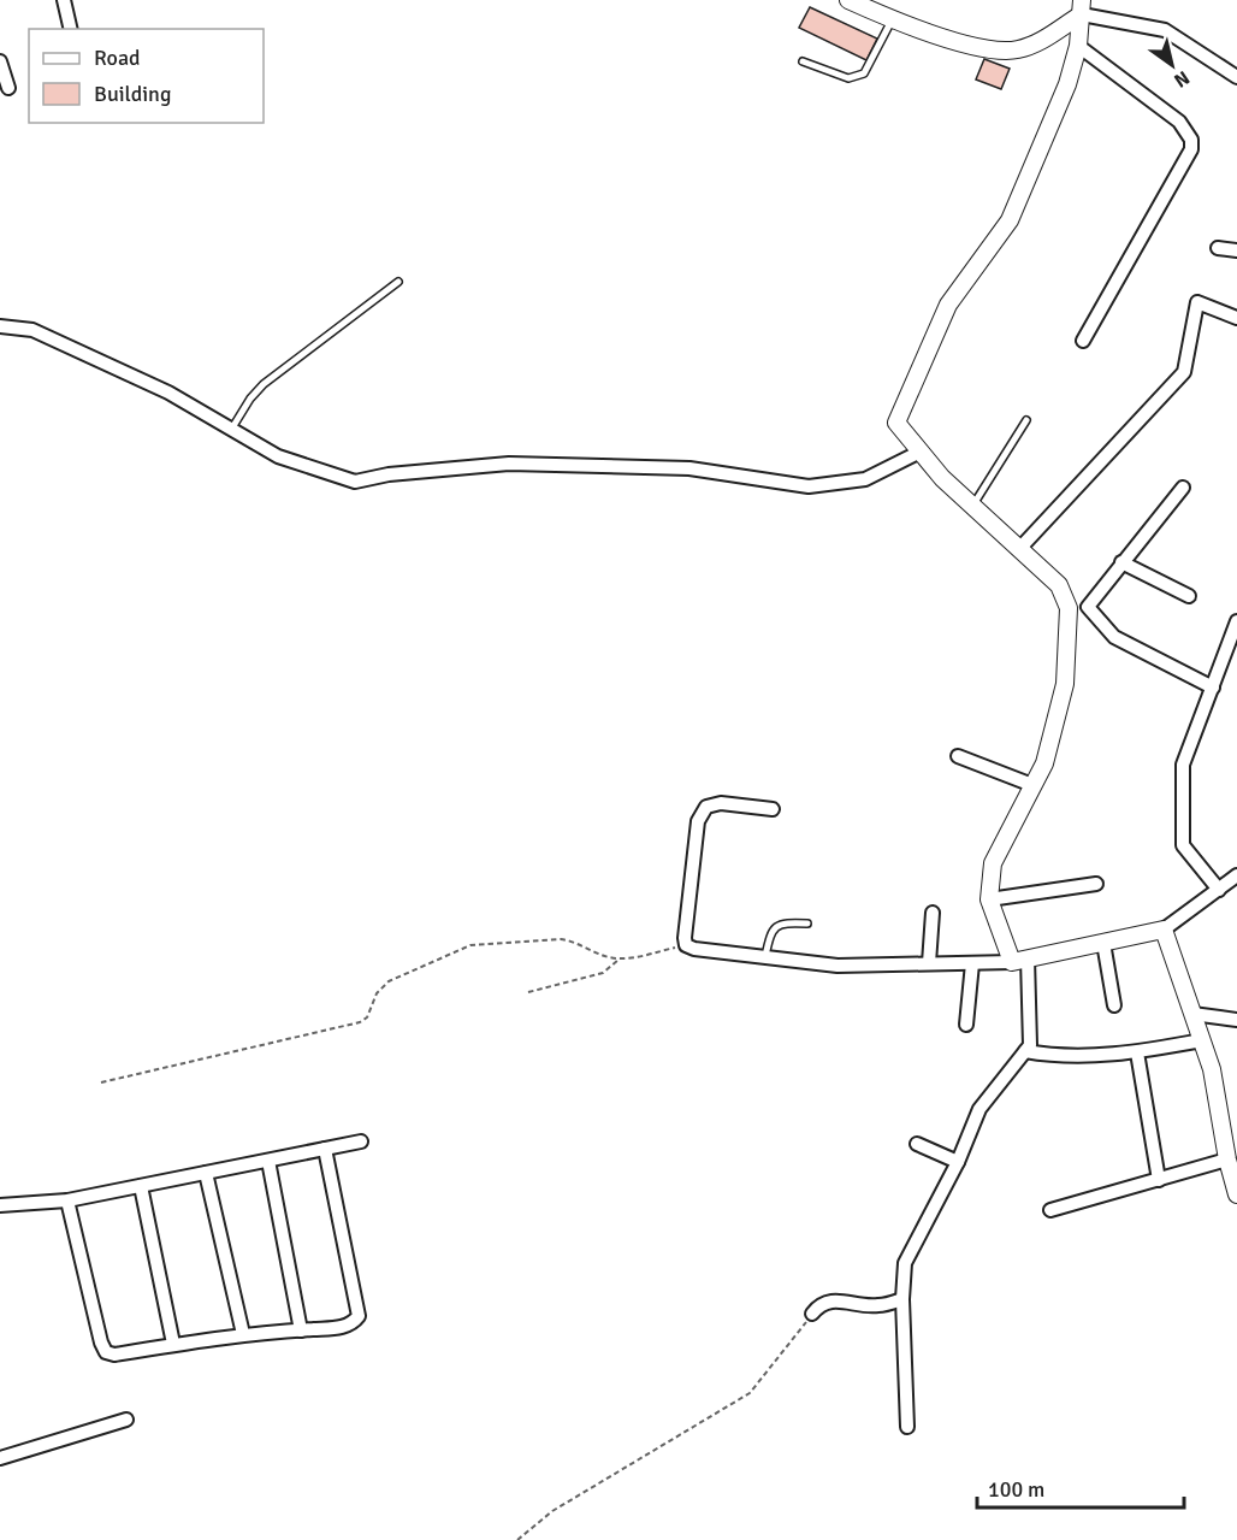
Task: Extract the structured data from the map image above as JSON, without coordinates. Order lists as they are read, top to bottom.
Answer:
{
  "legend": ["Road", "Building"],
  "scale_bar": "100 m",
  "north": "bottom right"
}
